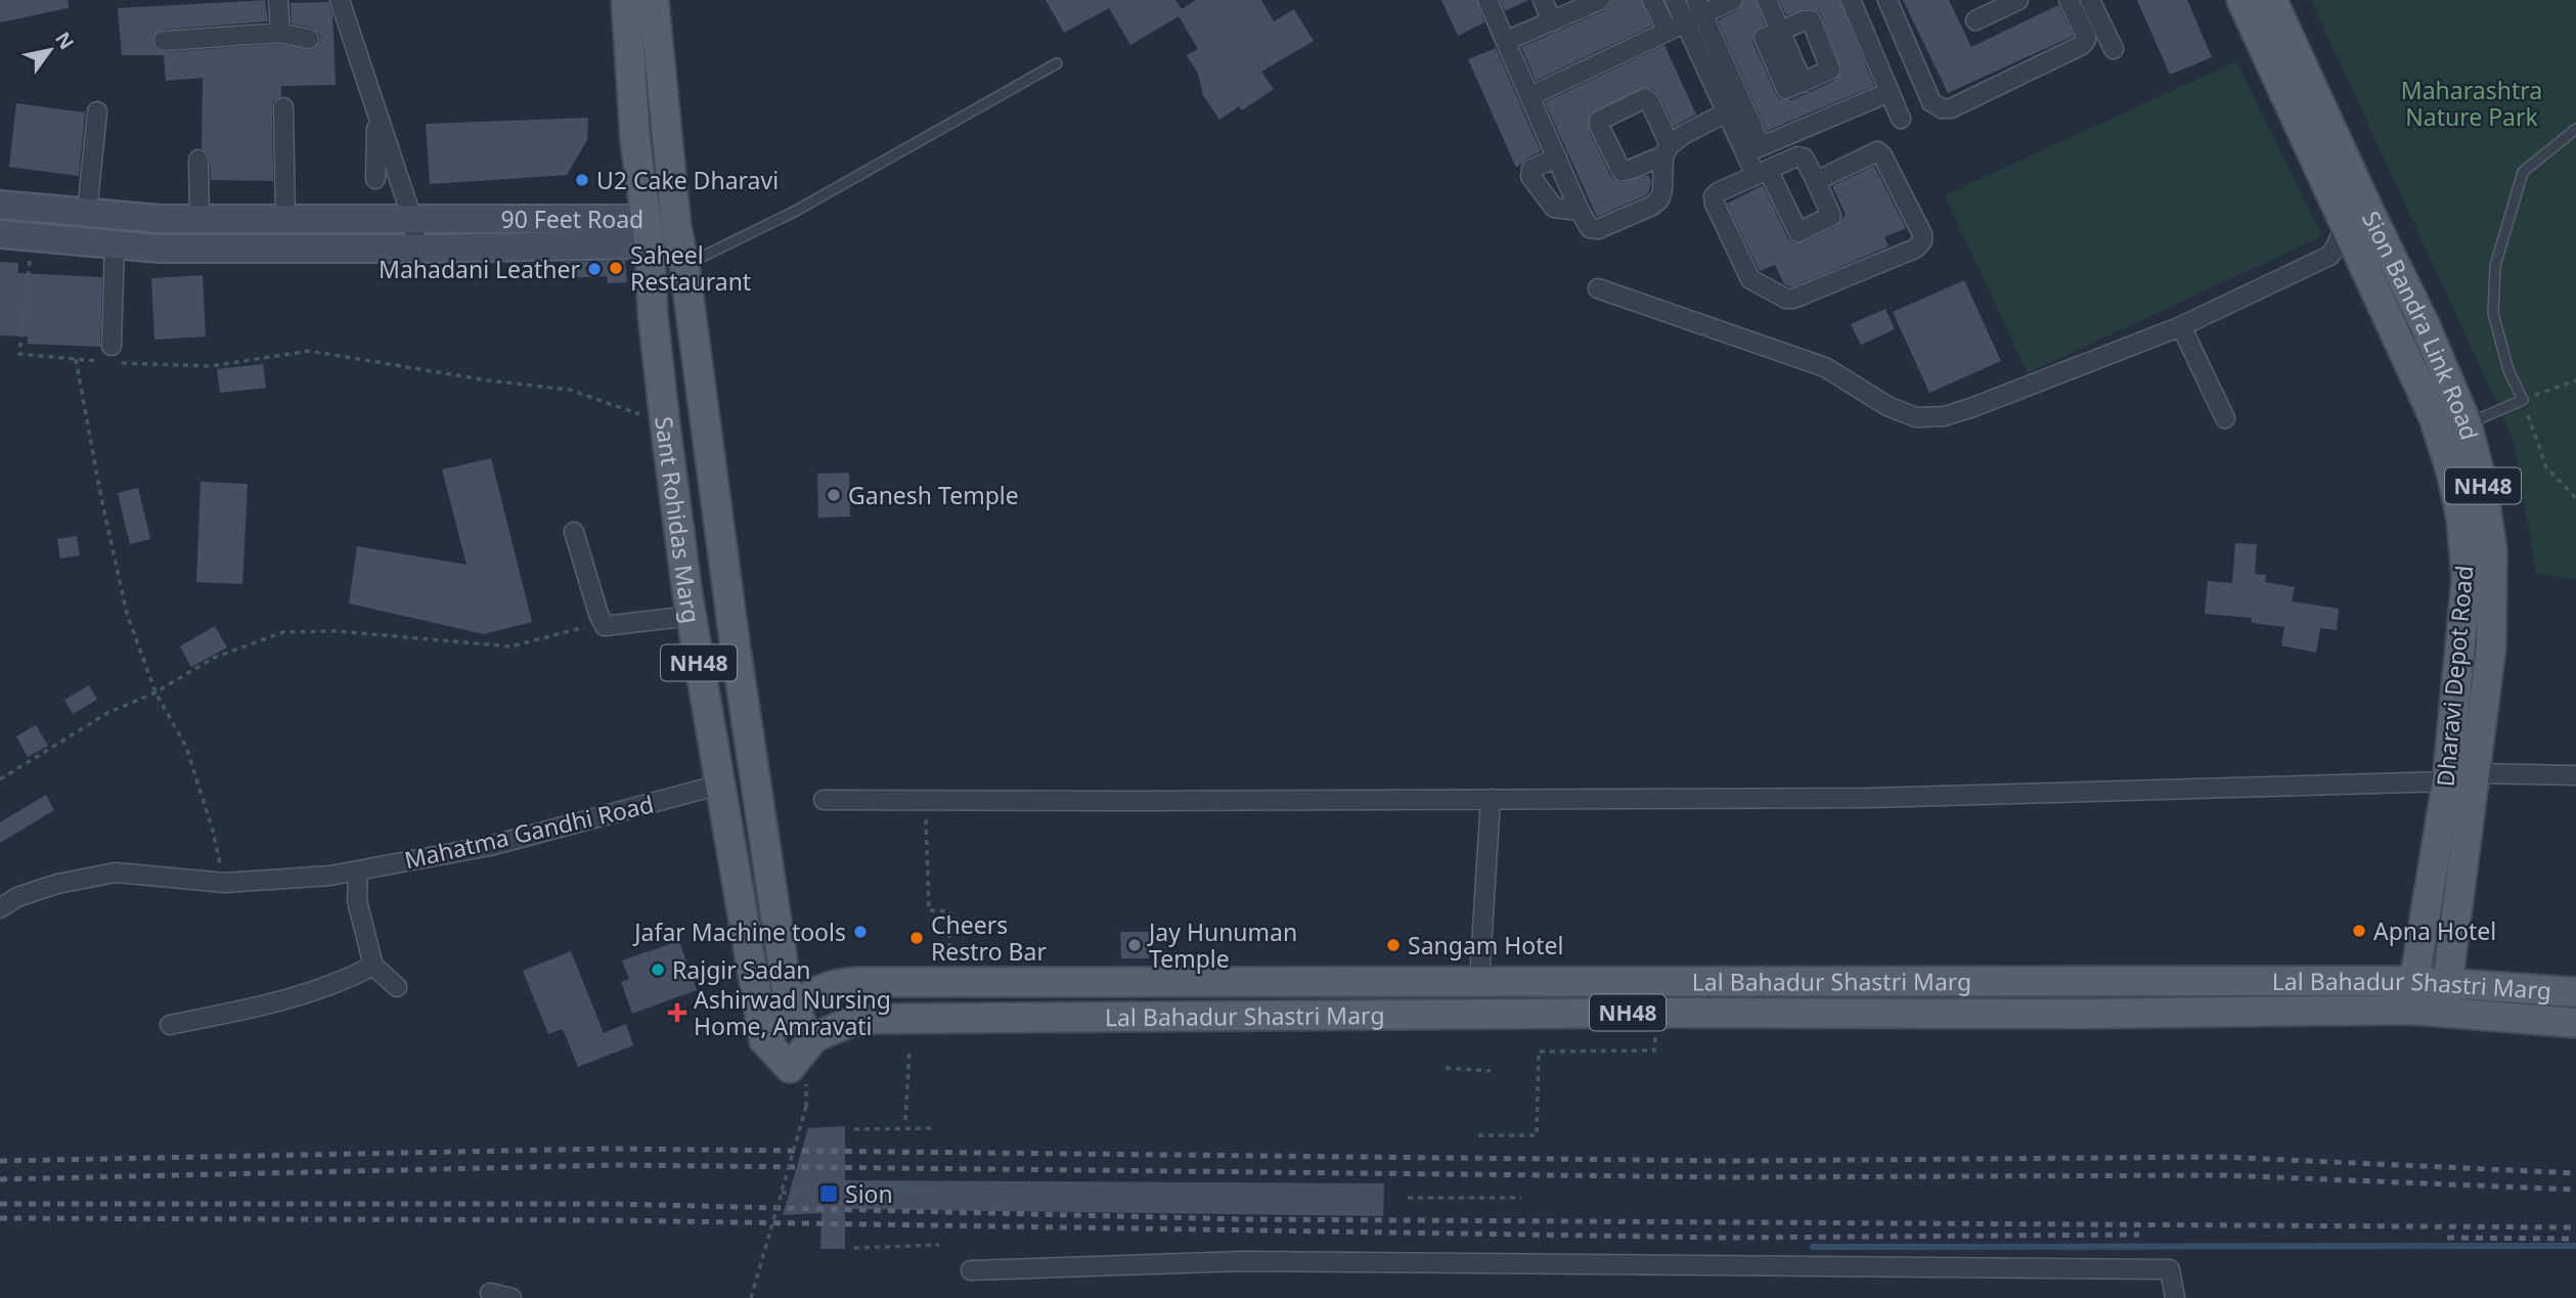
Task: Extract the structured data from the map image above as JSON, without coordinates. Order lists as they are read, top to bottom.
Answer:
{
  "streets": {
    "main road": [
      "90 Feet Road",
      "Sion Bandra Link Road",
      "NH48",
      "Sant Rohidas Marg",
      "Dharavi Depot Road",
      "Lal Bahadur Shastri Marg"
    ],
    "street": ["Mahatma Gandhi Road"]
  },
  "crossings": [
    ["90 Feet Road", "Sant Rohidas Marg"],
    ["Sion Bandra Link Road", "Dharavi Depot Road"],
    ["Sion Bandra Link Road", "Lal Bahadur Shastri Marg"],
    ["Sant Rohidas Marg", "Mahatma Gandhi Road"],
    ["Sant Rohidas Marg", "Lal Bahadur Shastri Marg"],
    ["Dharavi Depot Road", "Lal Bahadur Shastri Marg"]
  ],
  "parks": ["Maharashtra Nature Park"],
  "places": {
    "other": [
      "U2 Cake Dharavi",
      "Saheel Restaurant",
      "Mahadani Leather",
      "Ganesh Temple",
      "Apna Hotel",
      "Jafar Machine tools",
      "Cheers Restro Bar",
      "Jay Hunuman Temple",
      "Sangam Hotel",
      "Rajgir Sadan"
    ],
    "health": ["Ashirwad Nursing Home, Amravati"],
    "transit": ["Sion"]
  },
  "north": "top right"
}
